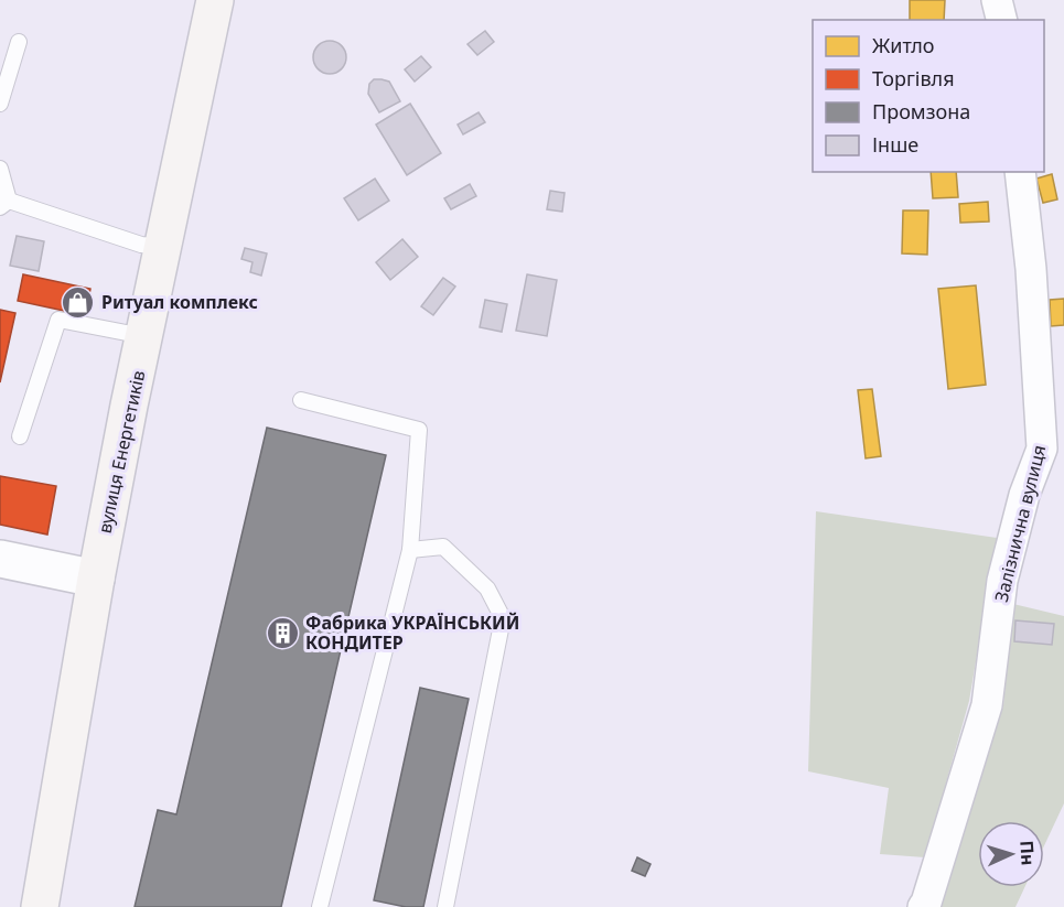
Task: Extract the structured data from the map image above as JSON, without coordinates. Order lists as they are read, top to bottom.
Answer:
{
  "streets": {
    "main road": ["вулиця Енергетиків"],
    "street": ["Залізнична вулиця"]
  },
  "places": {
    "shop": ["Ритуал комплекс"],
    "building": ["Фабрика УКРАЇНСЬКИЙ КОНДИТЕР"]
  },
  "legend": [
    "Житло",
    "Торгівля",
    "Промзона",
    "Інше"
  ],
  "north": "right"
}
